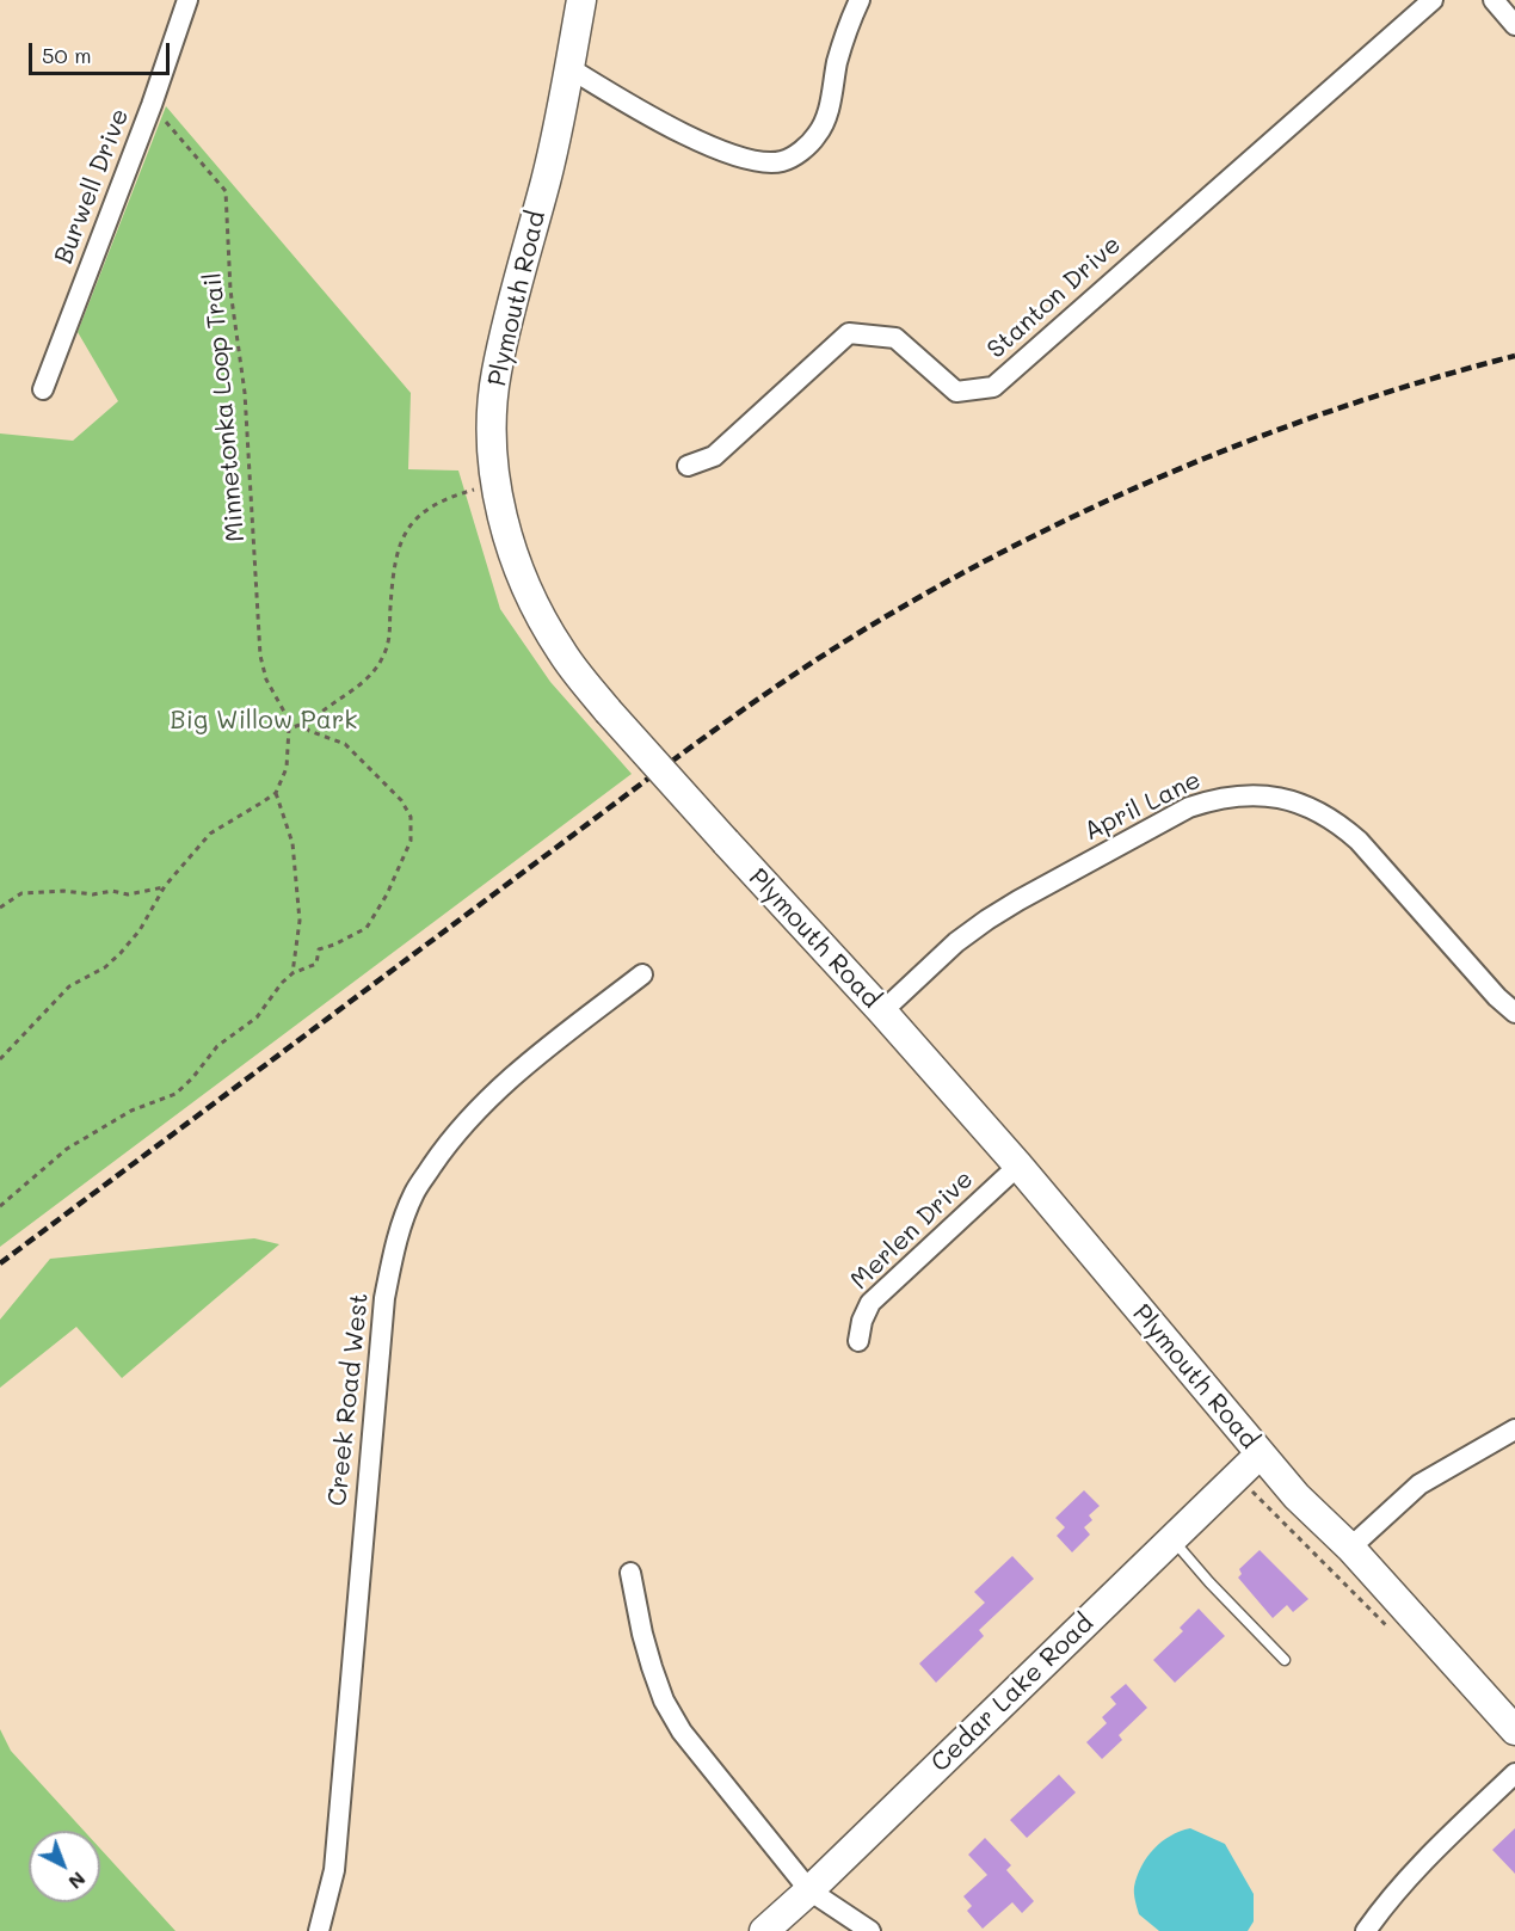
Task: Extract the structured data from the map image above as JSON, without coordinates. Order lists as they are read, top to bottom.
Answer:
{
  "streets": {
    "main road": ["Plymouth Road", "Cedar Lake Road"],
    "street": [
      "Burwell Drive",
      "Stanton Drive",
      "April Lane",
      "Merlen Drive",
      "Creek Road West"
    ],
    "path": ["Minnetonka Loop Trail"]
  },
  "crossings": [
    ["Burwell Drive", "Minnetonka Loop Trail"],
    ["Plymouth Road", "April Lane"],
    ["Plymouth Road", "Merlen Drive"],
    ["Plymouth Road", "Cedar Lake Road"]
  ],
  "parks": ["Big Willow Park"],
  "scale_bar": "50 m",
  "north": "bottom right"
}
